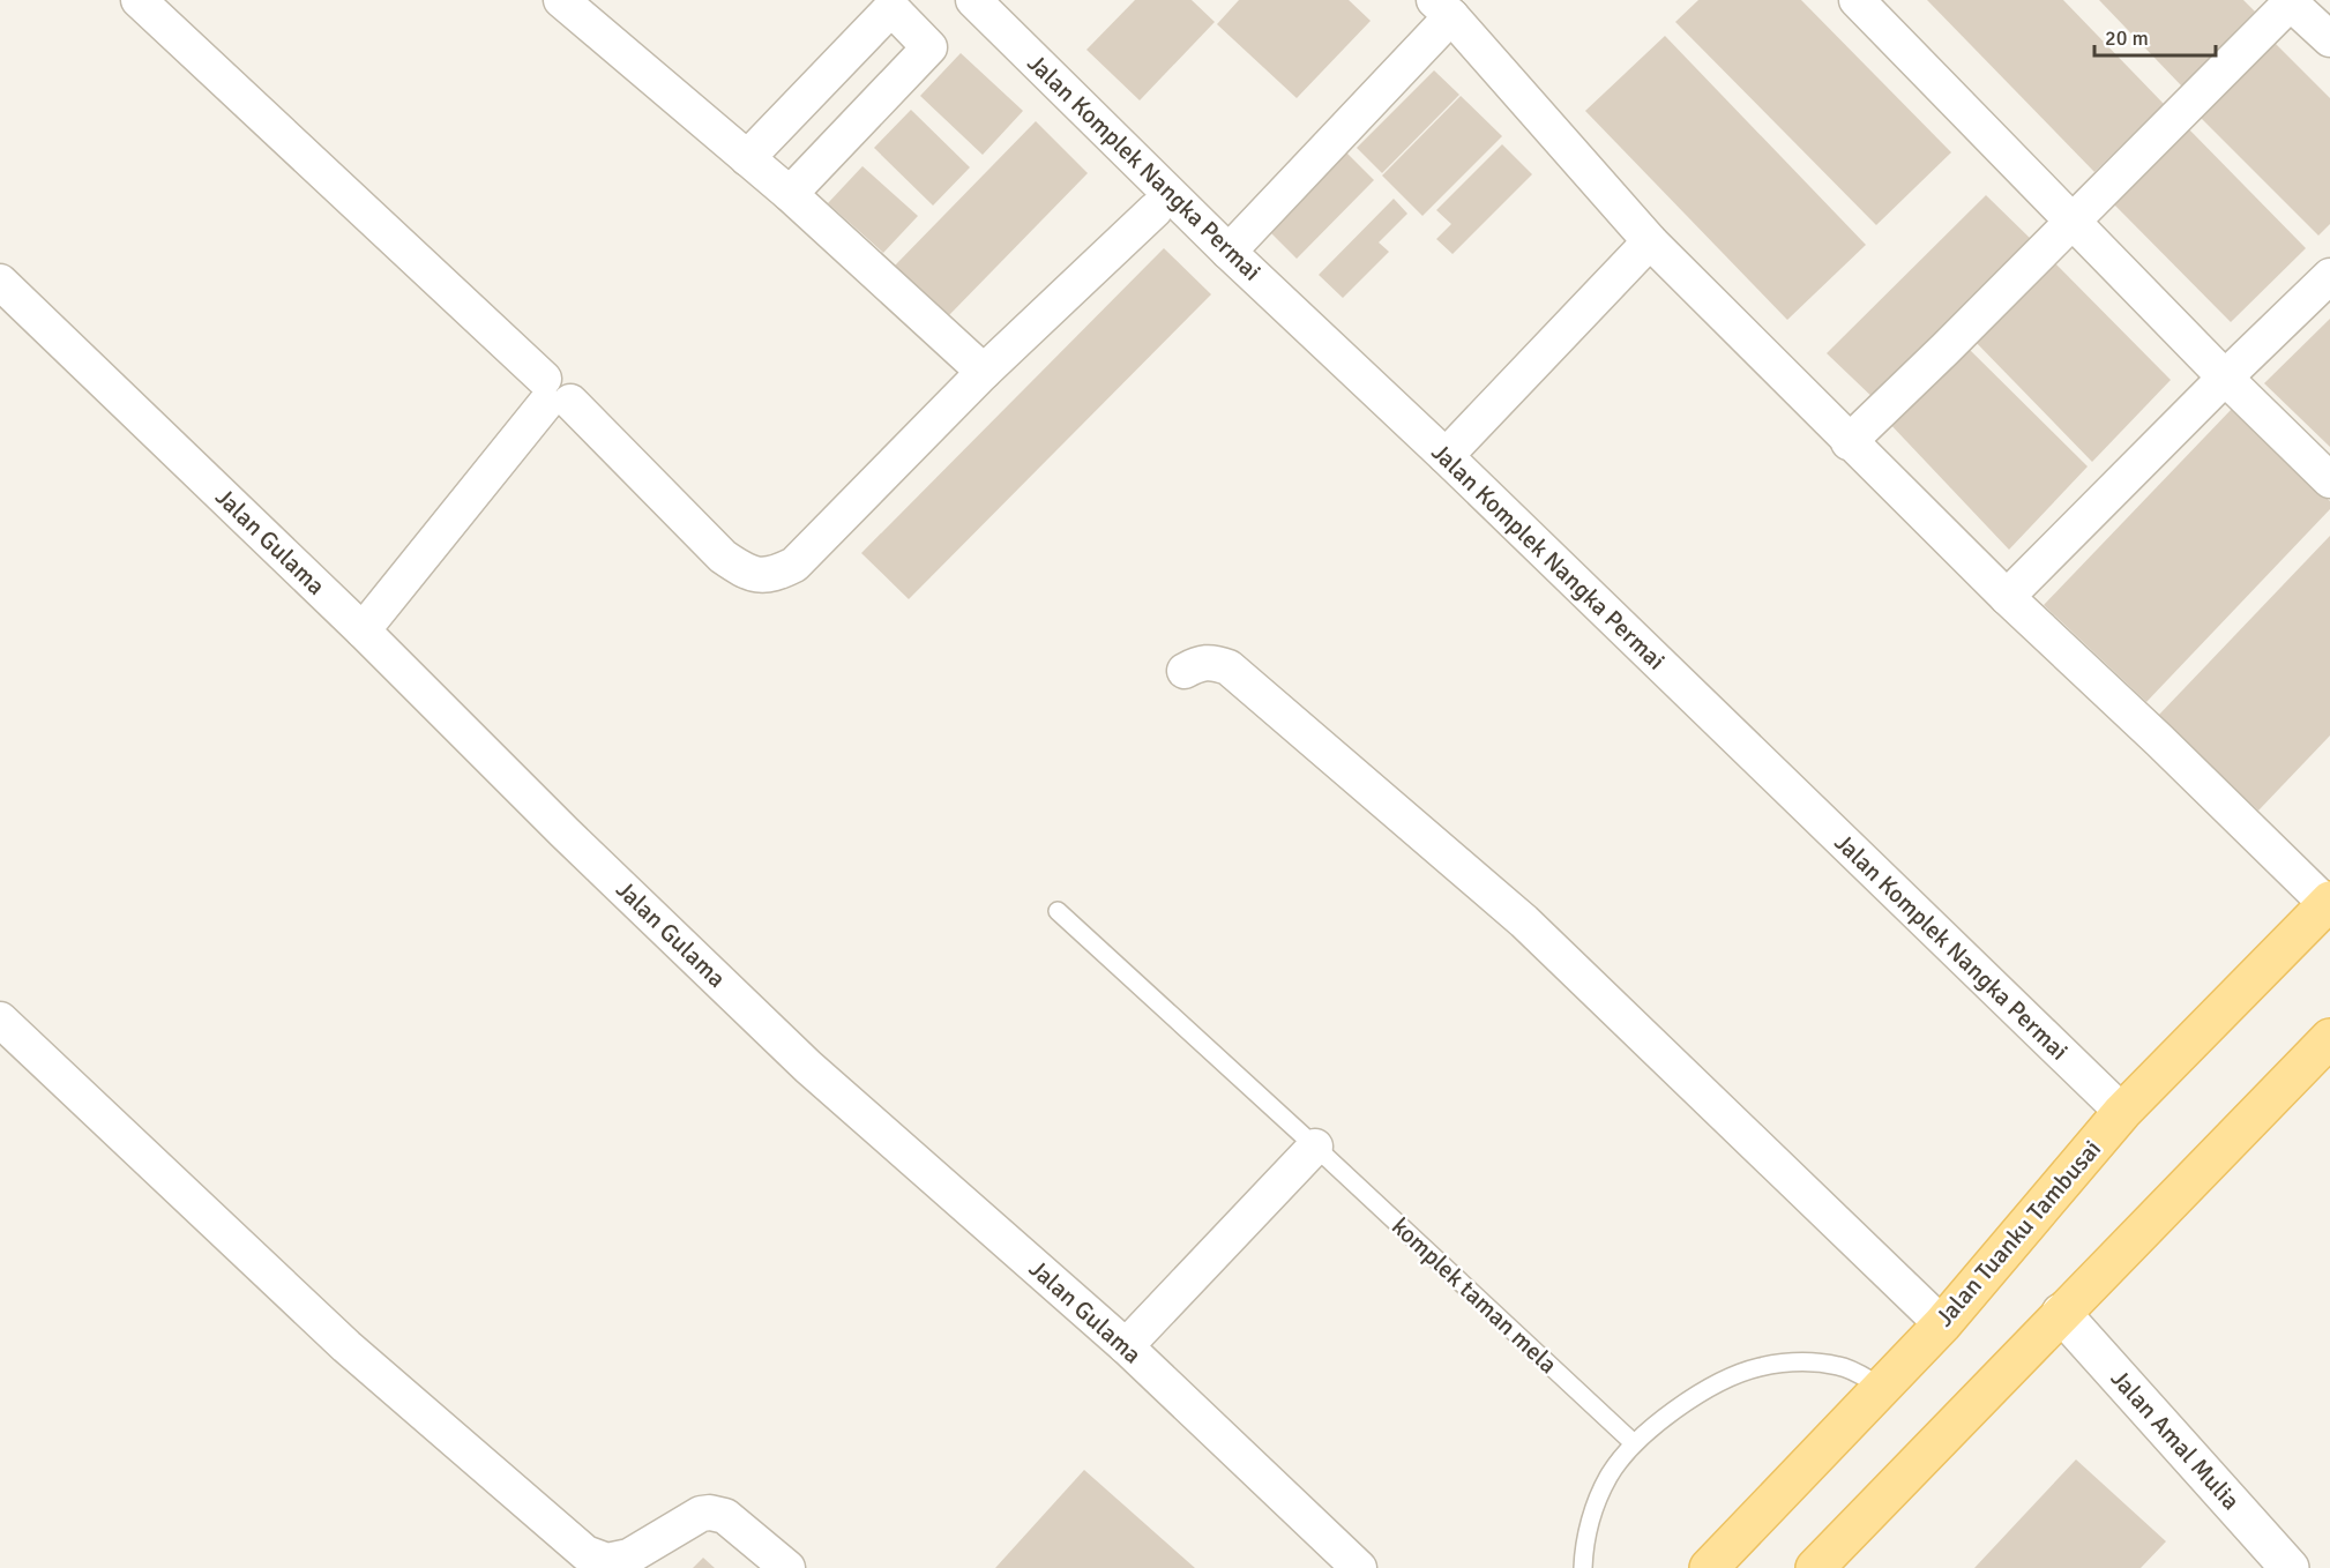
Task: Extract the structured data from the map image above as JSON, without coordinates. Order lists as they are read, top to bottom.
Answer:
{
  "streets": {
    "main road": ["Jalan Tuanku Tambusai"],
    "street": ["Jalan Komplek Nangka Permai", "Jalan Gulama", "Jalan Amal Mulia"],
    "lane": ["komplek taman mela"]
  },
  "crossings": [
    ["Jalan Komplek Nangka Permai", "Jalan Tuanku Tambusai"]
  ],
  "scale_bar": "20 m"
}
